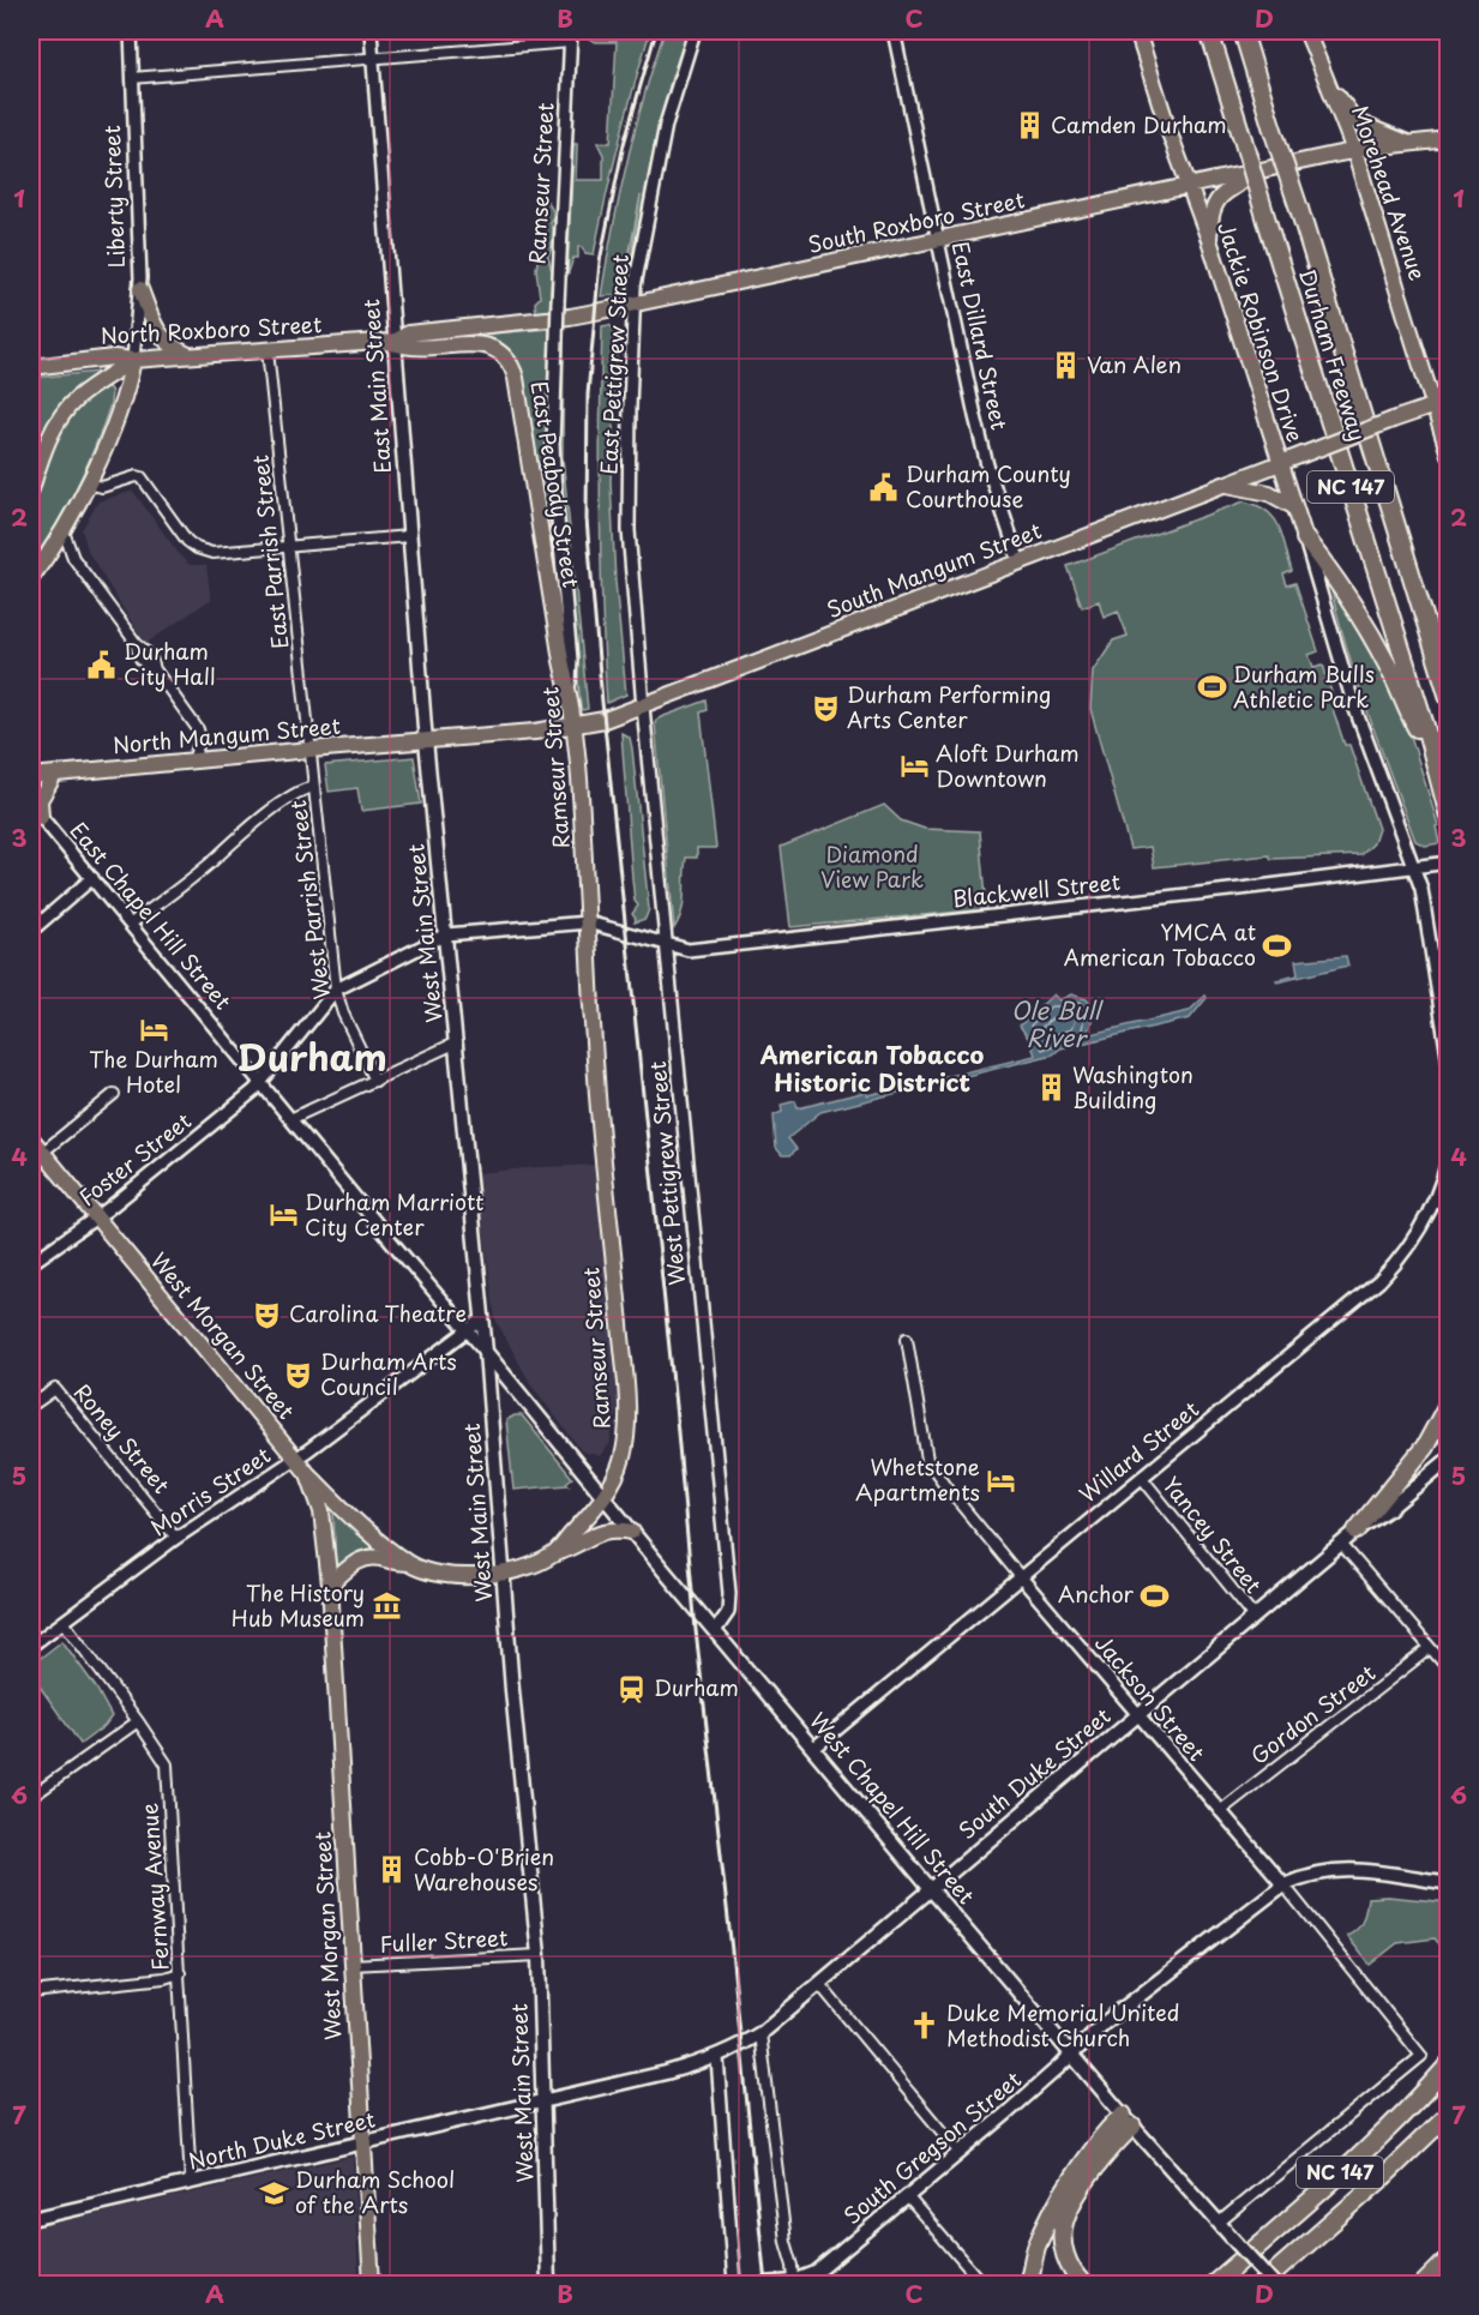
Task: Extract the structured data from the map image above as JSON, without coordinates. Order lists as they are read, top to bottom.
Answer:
{
  "streets": {
    "highway": ["Durham Freeway", "NC 147"],
    "main road": [
      "Ramseur Street",
      "Morehead Avenue",
      "Liberty Street",
      "South Roxboro Street",
      "North Roxboro Street",
      "Jackie Robinson Drive",
      "East Main Street",
      "East Peabody Street",
      "South Mangum Street",
      "North Mangum Street",
      "West Main Street",
      "West Morgan Street",
      "South Duke Street",
      "West Chapel Hill Street",
      "North Duke Street",
      "South Gregson Street"
    ],
    "street": [
      "East Dillard Street",
      "East Pettigrew Street",
      "East Parrish Street",
      "Blackwell Street",
      "West Parrish Street",
      "East Chapel Hill Street",
      "Foster Street",
      "West Pettigrew Street",
      "Roney Street",
      "Willard Street",
      "Morris Street",
      "Yancey Street",
      "Jackson Street",
      "Gordon Street",
      "Fernway Avenue",
      "Fuller Street"
    ]
  },
  "crossings": [
    ["Ramseur Street", "East Peabody Street"],
    ["Ramseur Street", "South Mangum Street"],
    ["Ramseur Street", "Blackwell Street"],
    ["Ramseur Street", "West Chapel Hill Street"],
    ["Morehead Avenue", "South Roxboro Street"],
    ["Morehead Avenue", "South Mangum Street"],
    ["Liberty Street", "North Roxboro Street"],
    ["South Roxboro Street", "North Roxboro Street"],
    ["South Roxboro Street", "Jackie Robinson Drive"],
    ["South Roxboro Street", "East Dillard Street"],
    ["South Roxboro Street", "East Pettigrew Street"],
    ["South Roxboro Street", "East Main Street"],
    ["South Roxboro Street", "East Peabody Street"],
    ["North Roxboro Street", "East Main Street"],
    ["North Roxboro Street", "East Peabody Street"],
    ["North Roxboro Street", "East Parrish Street"],
    ["Jackie Robinson Drive", "South Mangum Street"],
    ["Jackie Robinson Drive", "Blackwell Street"],
    ["East Dillard Street", "South Mangum Street"],
    ["East Pettigrew Street", "South Mangum Street"],
    ["East Pettigrew Street", "West Pettigrew Street"],
    ["East Main Street", "East Peabody Street"],
    ["East Main Street", "South Mangum Street"],
    ["East Main Street", "North Mangum Street"],
    ["East Main Street", "West Main Street"],
    ["East Parrish Street", "North Mangum Street"],
    ["East Parrish Street", "West Parrish Street"],
    ["South Mangum Street", "North Mangum Street"],
    ["South Mangum Street", "West Main Street"],
    ["South Mangum Street", "West Pettigrew Street"],
    ["North Mangum Street", "West Parrish Street"],
    ["North Mangum Street", "West Main Street"],
    ["Blackwell Street", "West Pettigrew Street"],
    ["West Parrish Street", "Foster Street"],
    ["East Chapel Hill Street", "West Main Street"],
    ["East Chapel Hill Street", "Foster Street"],
    ["East Chapel Hill Street", "Morris Street"],
    ["East Chapel Hill Street", "West Chapel Hill Street"],
    ["West Main Street", "Morris Street"],
    ["West Main Street", "South Duke Street"],
    ["West Main Street", "West Chapel Hill Street"],
    ["West Main Street", "Fuller Street"],
    ["West Main Street", "North Duke Street"],
    ["Foster Street", "West Morgan Street"],
    ["West Pettigrew Street", "West Chapel Hill Street"],
    ["West Morgan Street", "Morris Street"],
    ["West Morgan Street", "Fuller Street"],
    ["West Morgan Street", "North Duke Street"],
    ["Roney Street", "Morris Street"],
    ["Willard Street", "Yancey Street"],
    ["Willard Street", "Jackson Street"],
    ["Willard Street", "West Chapel Hill Street"],
    ["Morris Street", "Fernway Avenue"],
    ["Yancey Street", "South Duke Street"],
    ["Jackson Street", "Gordon Street"],
    ["Jackson Street", "South Duke Street"],
    ["Jackson Street", "West Chapel Hill Street"],
    ["Jackson Street", "South Gregson Street"],
    ["South Duke Street", "West Chapel Hill Street"],
    ["South Duke Street", "North Duke Street"],
    ["West Chapel Hill Street", "South Gregson Street"],
    ["Fernway Avenue", "North Duke Street"]
  ],
  "districts": ["American Tobacco Historic District", "Durham"],
  "water": ["Ole Bull River"],
  "parks": ["Diamond View Park"],
  "places": {
    "building": [
      "Camden Durham",
      "Van Alen",
      "Washington Building",
      "Cobb-O'Brien Warehouses"
    ],
    "public building": ["Durham County Courthouse", "Durham City Hall"],
    "sports": ["Durham Bulls Athletic Park", "YMCA at American Tobacco", "Anchor"],
    "theatre": ["Durham Performing Arts Center", "Carolina Theatre", "Durham Arts Council"],
    "hotel": [
      "Aloft Durham Downtown",
      "The Durham Hotel",
      "Durham Marriott City Center",
      "Whetstone Apartments"
    ],
    "museum": ["The History Hub Museum"],
    "station": ["Durham"],
    "church": ["Duke Memorial United Methodist Church"],
    "school or university": ["Durham School of the Arts"]
  },
  "grid": {
    "columns": [
      "A",
      "B",
      "C",
      "D"
    ],
    "rows": [
      "1",
      "2",
      "3",
      "4",
      "5",
      "6",
      "7"
    ]
  }
}
